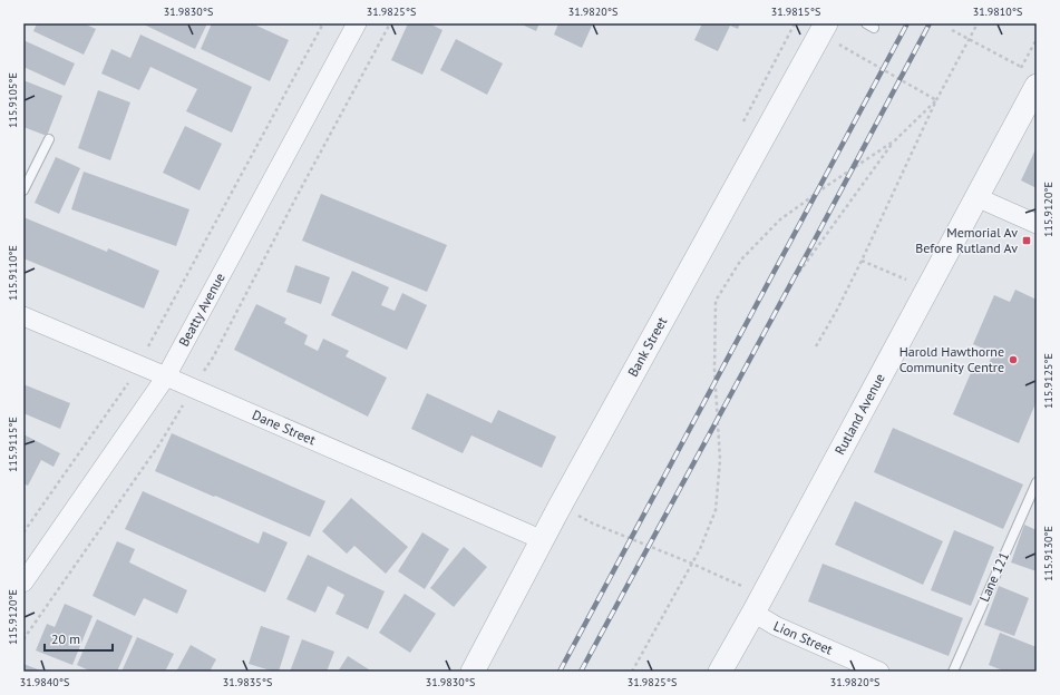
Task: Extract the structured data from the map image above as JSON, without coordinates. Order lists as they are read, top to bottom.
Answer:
{
  "streets": {
    "street": [
      "Beatty Avenue",
      "Bank Street",
      "Rutland Avenue",
      "Dane Street",
      "Lion Street"
    ],
    "lane": ["Lane 121"]
  },
  "crossings": [
    ["Beatty Avenue", "Dane Street"],
    ["Bank Street", "Dane Street"],
    ["Rutland Avenue", "Lion Street"]
  ],
  "places": {
    "transit": ["Memorial Av Before Rutland Av"],
    "other": ["Harold Hawthorne Community Centre"]
  },
  "scale_bar": "20 m",
  "coordinates": [
    "31.9830°S",
    "31.9825°S",
    "31.9820°S",
    "31.9815°S",
    "31.9810°S",
    "115.9105°E",
    "115.9120°E",
    "115.9110°E",
    "115.9125°E",
    "115.9115°E",
    "115.9130°E",
    "31.9840°S",
    "31.9835°S"
  ]
}
